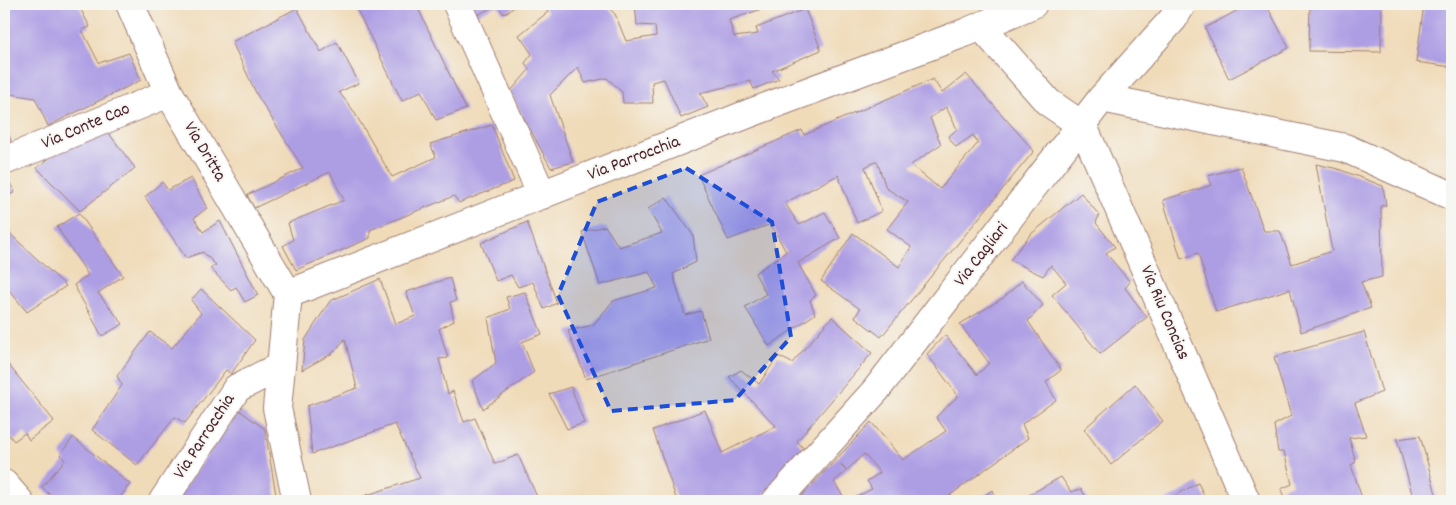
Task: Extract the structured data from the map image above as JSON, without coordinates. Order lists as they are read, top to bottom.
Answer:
{
  "streets": {
    "street": [
      "Via Conte Cao",
      "Via Dritta",
      "Via Parrocchia",
      "Via Cagliari",
      "Via Riu Concias"
    ]
  },
  "crossings": [
    ["Via Conte Cao", "Via Dritta"],
    ["Via Dritta", "Via Parrocchia"],
    ["Via Cagliari", "Via Riu Concias"]
  ]
}
